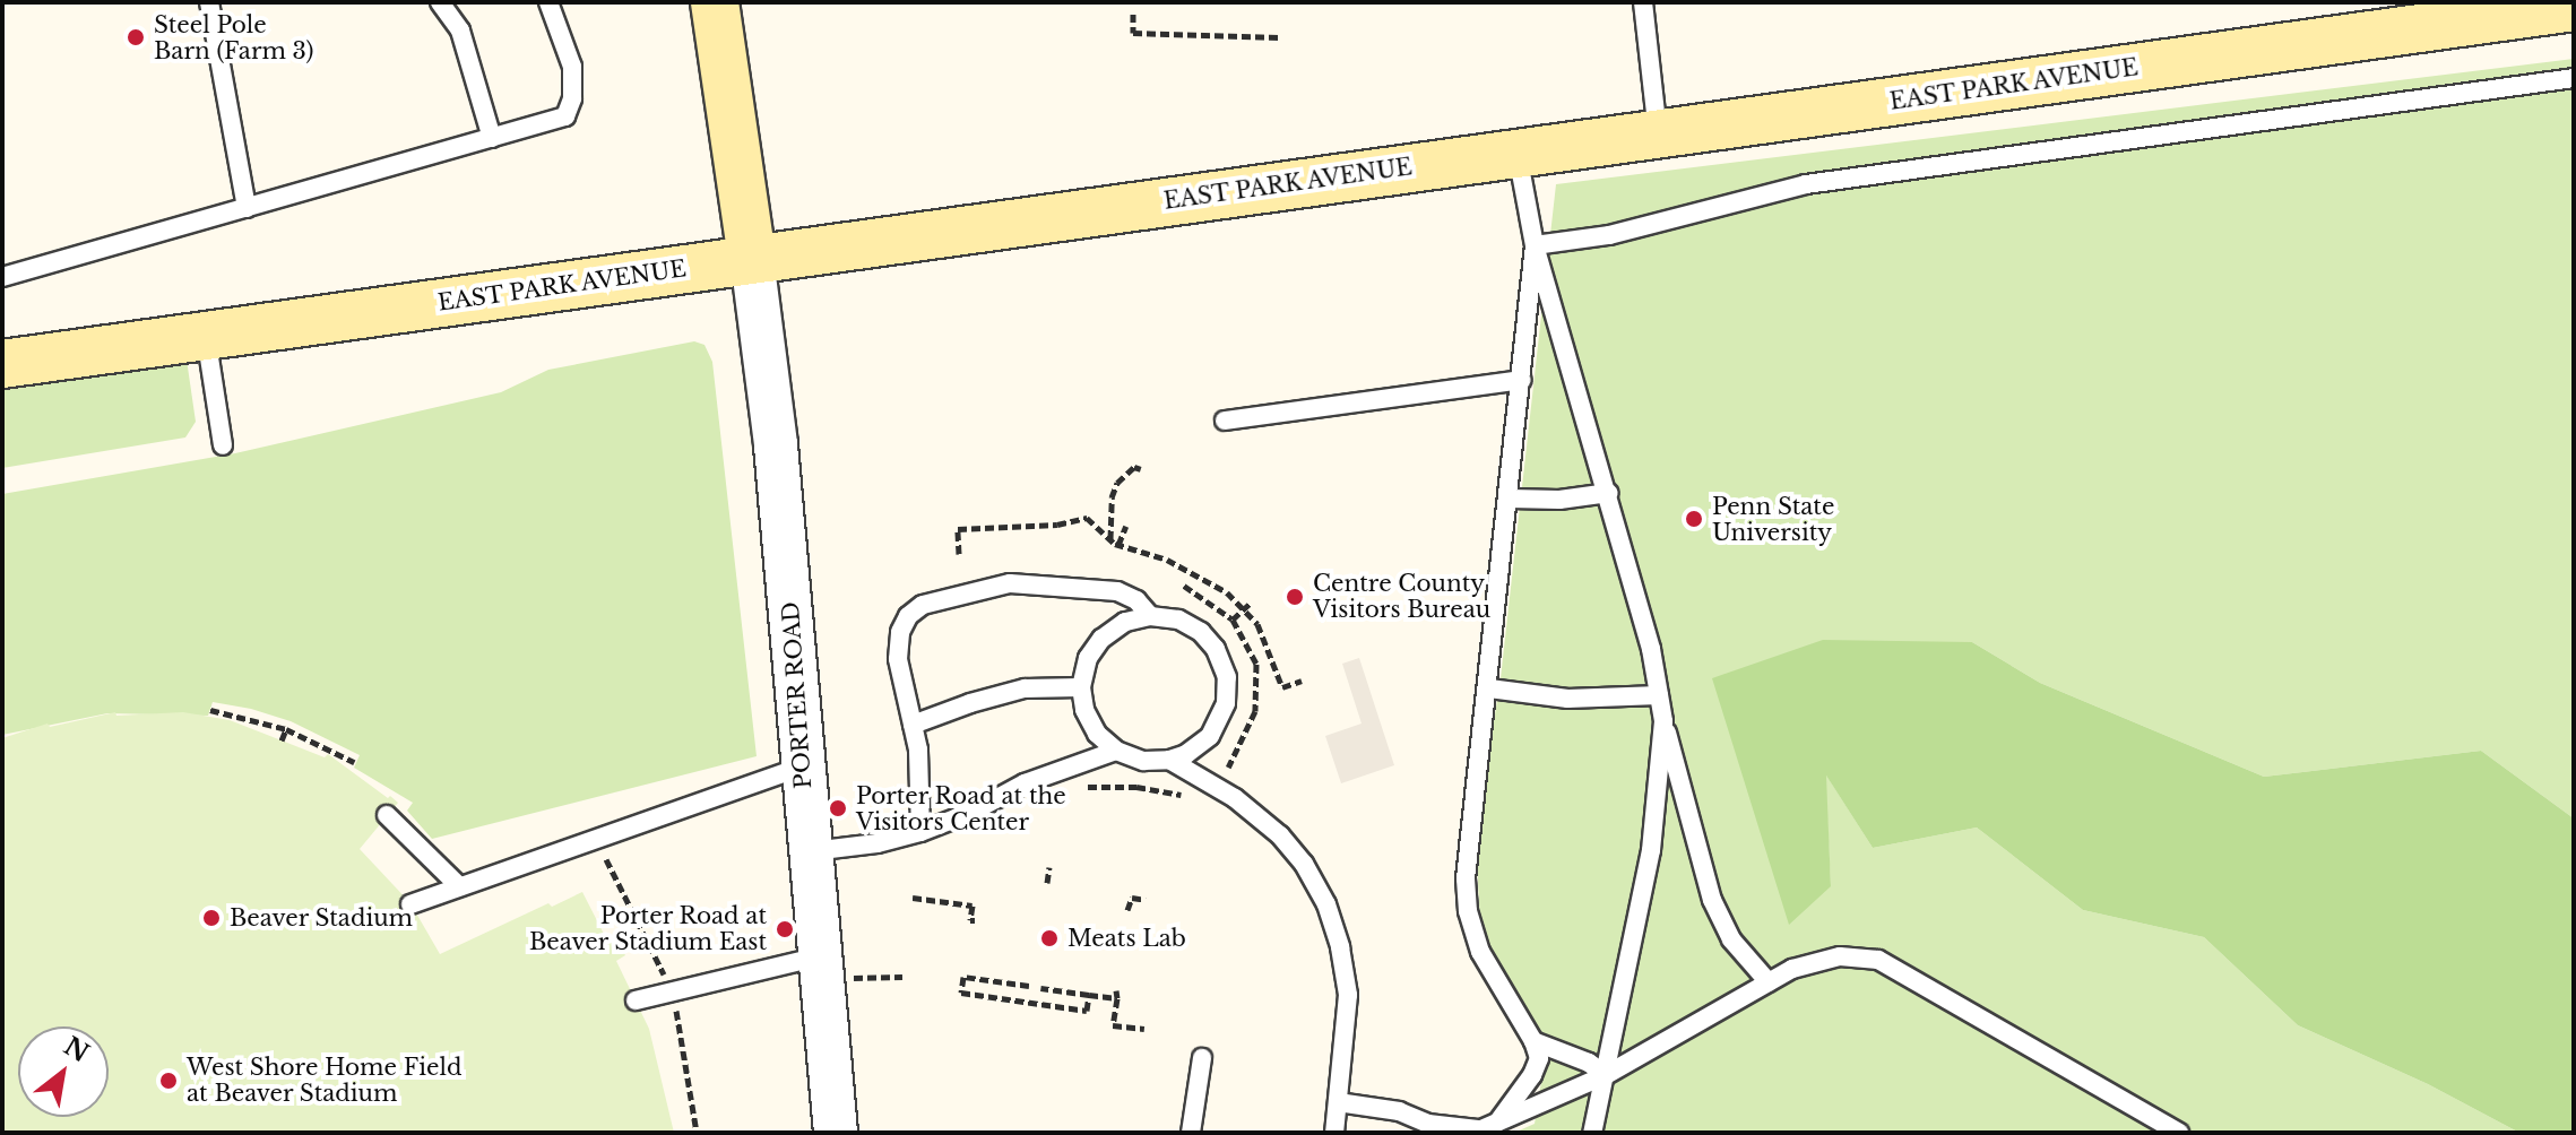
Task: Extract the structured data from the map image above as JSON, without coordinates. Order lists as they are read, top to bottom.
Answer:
{
  "streets": {
    "main road": ["EAST PARK AVENUE"],
    "street": ["PORTER ROAD"]
  },
  "crossings": [
    ["EAST PARK AVENUE", "PORTER ROAD"]
  ],
  "places": [
    "Steel Pole Barn (Farm 3)",
    "Penn State University",
    "Centre County Visitors Bureau",
    "Porter Road at the Visitors Center",
    "Beaver Stadium",
    "Porter Road at Beaver Stadium East",
    "Meats Lab",
    "West Shore Home Field at Beaver Stadium"
  ],
  "north": "top right"
}
